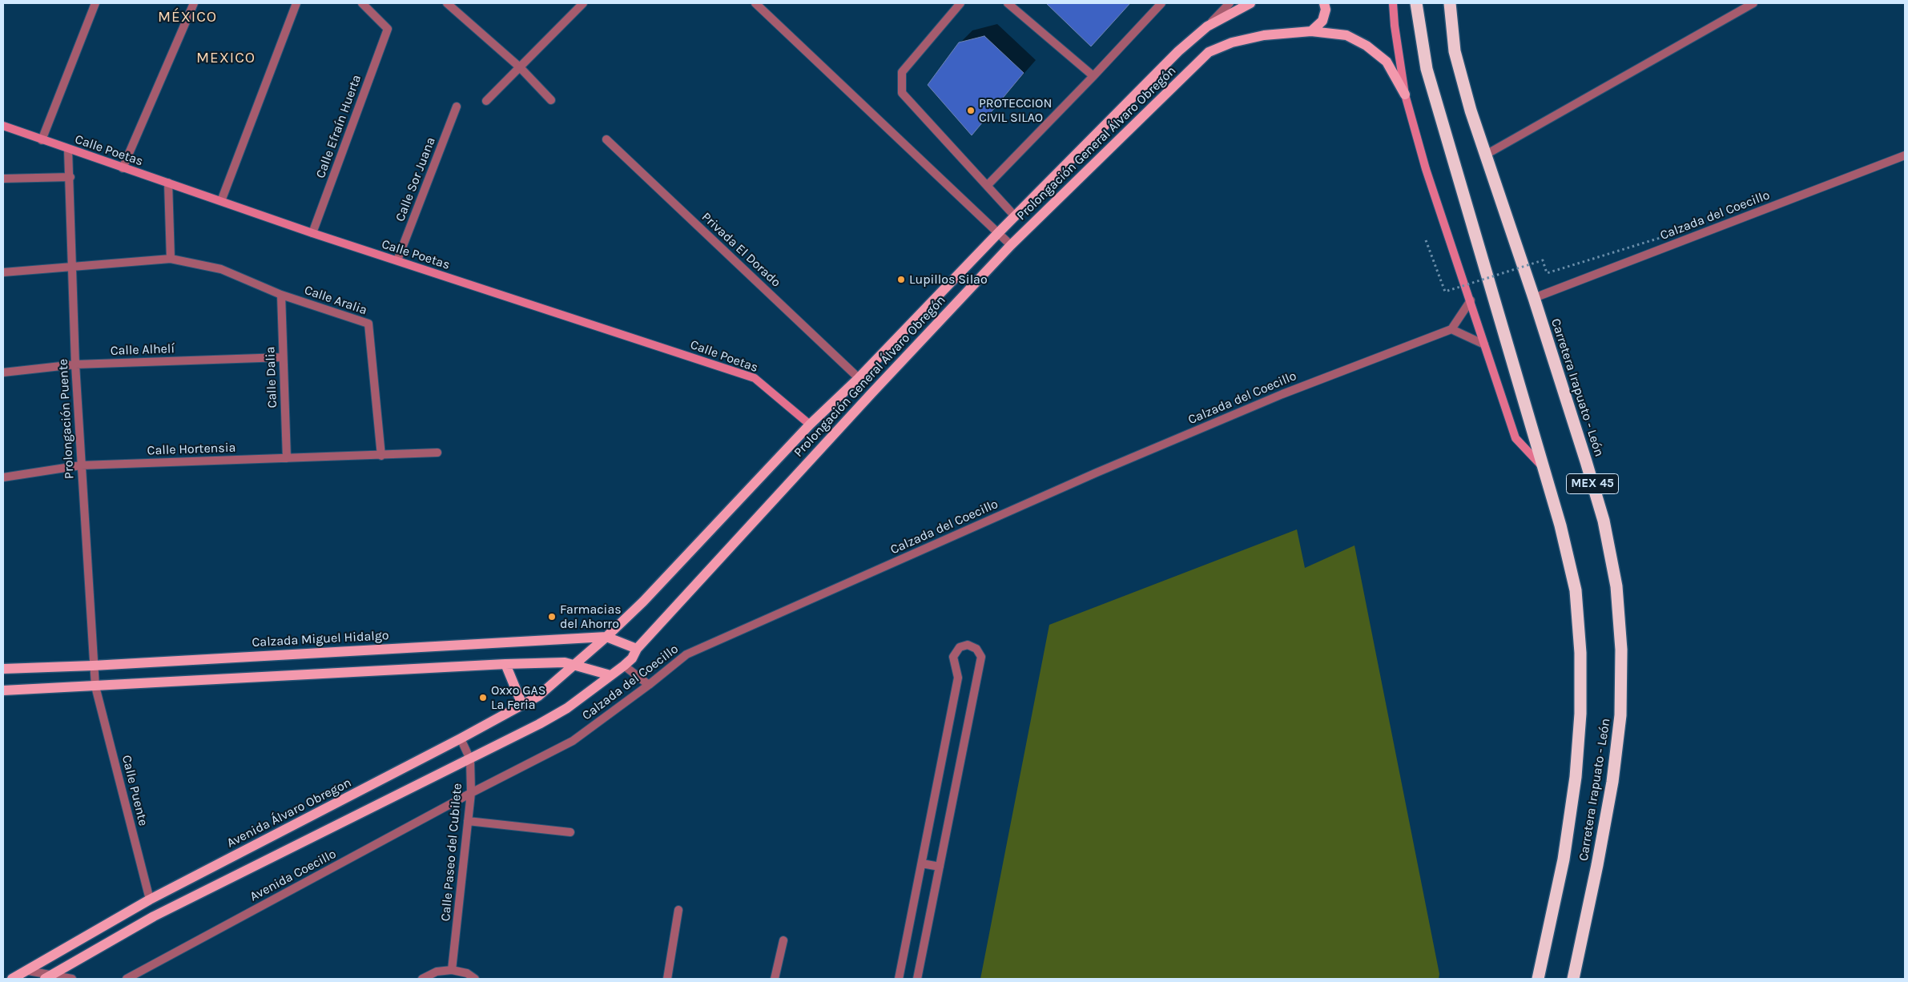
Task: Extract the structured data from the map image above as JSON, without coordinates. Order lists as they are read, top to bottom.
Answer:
{
  "streets": {
    "highway": ["Carretera Irapuato - León", "MEX 45"],
    "main road": ["Prolongación General Álvaro Obregón", "Calzada Miguel Hidalgo", "Avenida Álvaro Obregon"],
    "street": [
      "Calle Efraín Huerta",
      "Calle Poetas",
      "Calle Sor Juana",
      "Calzada del Coecillo",
      "Privada El Dorado",
      "Calle Aralia",
      "Calle Alhelí",
      "Calle Dalia",
      "Prolongación Puente",
      "Calle Hortensia",
      "Calle Puente",
      "Calle Paseo del Cubilete",
      "Avenida Coecillo"
    ]
  },
  "crossings": [
    ["Calle Efraín Huerta", "Calle Poetas"],
    ["Prolongación General Álvaro Obregón", "Calle Poetas"],
    ["Prolongación General Álvaro Obregón", "Privada El Dorado"],
    ["Prolongación General Álvaro Obregón", "Calzada Miguel Hidalgo"],
    ["Prolongación General Álvaro Obregón", "Avenida Álvaro Obregon"],
    ["Calle Poetas", "Calle Sor Juana"],
    ["Calle Poetas", "Prolongación Puente"],
    ["Calzada del Coecillo", "Carretera Irapuato - León"],
    ["Calzada del Coecillo", "Calle Paseo del Cubilete"],
    ["Calzada del Coecillo", "Avenida Coecillo"],
    ["Calle Aralia", "Calle Dalia"],
    ["Calle Aralia", "Prolongación Puente"],
    ["Calle Aralia", "Calle Hortensia"],
    ["Calle Alhelí", "Calle Dalia"],
    ["Calle Alhelí", "Prolongación Puente"],
    ["Calle Dalia", "Calle Hortensia"],
    ["Carretera Irapuato - León", "MEX 45"],
    ["Prolongación Puente", "Calle Hortensia"],
    ["Prolongación Puente", "Calzada Miguel Hidalgo"],
    ["Prolongación Puente", "Calle Puente"],
    ["Calle Puente", "Avenida Álvaro Obregon"],
    ["Avenida Álvaro Obregon", "Calle Paseo del Cubilete"],
    ["Calle Paseo del Cubilete", "Avenida Coecillo"]
  ],
  "districts": ["MÉXICO", "MEXICO"],
  "places": [
    "PROTECCION CIVIL SILAO",
    "Lupillos Silao",
    "Farmacias del Ahorro",
    "Oxxo GAS La Feria"
  ]
}
